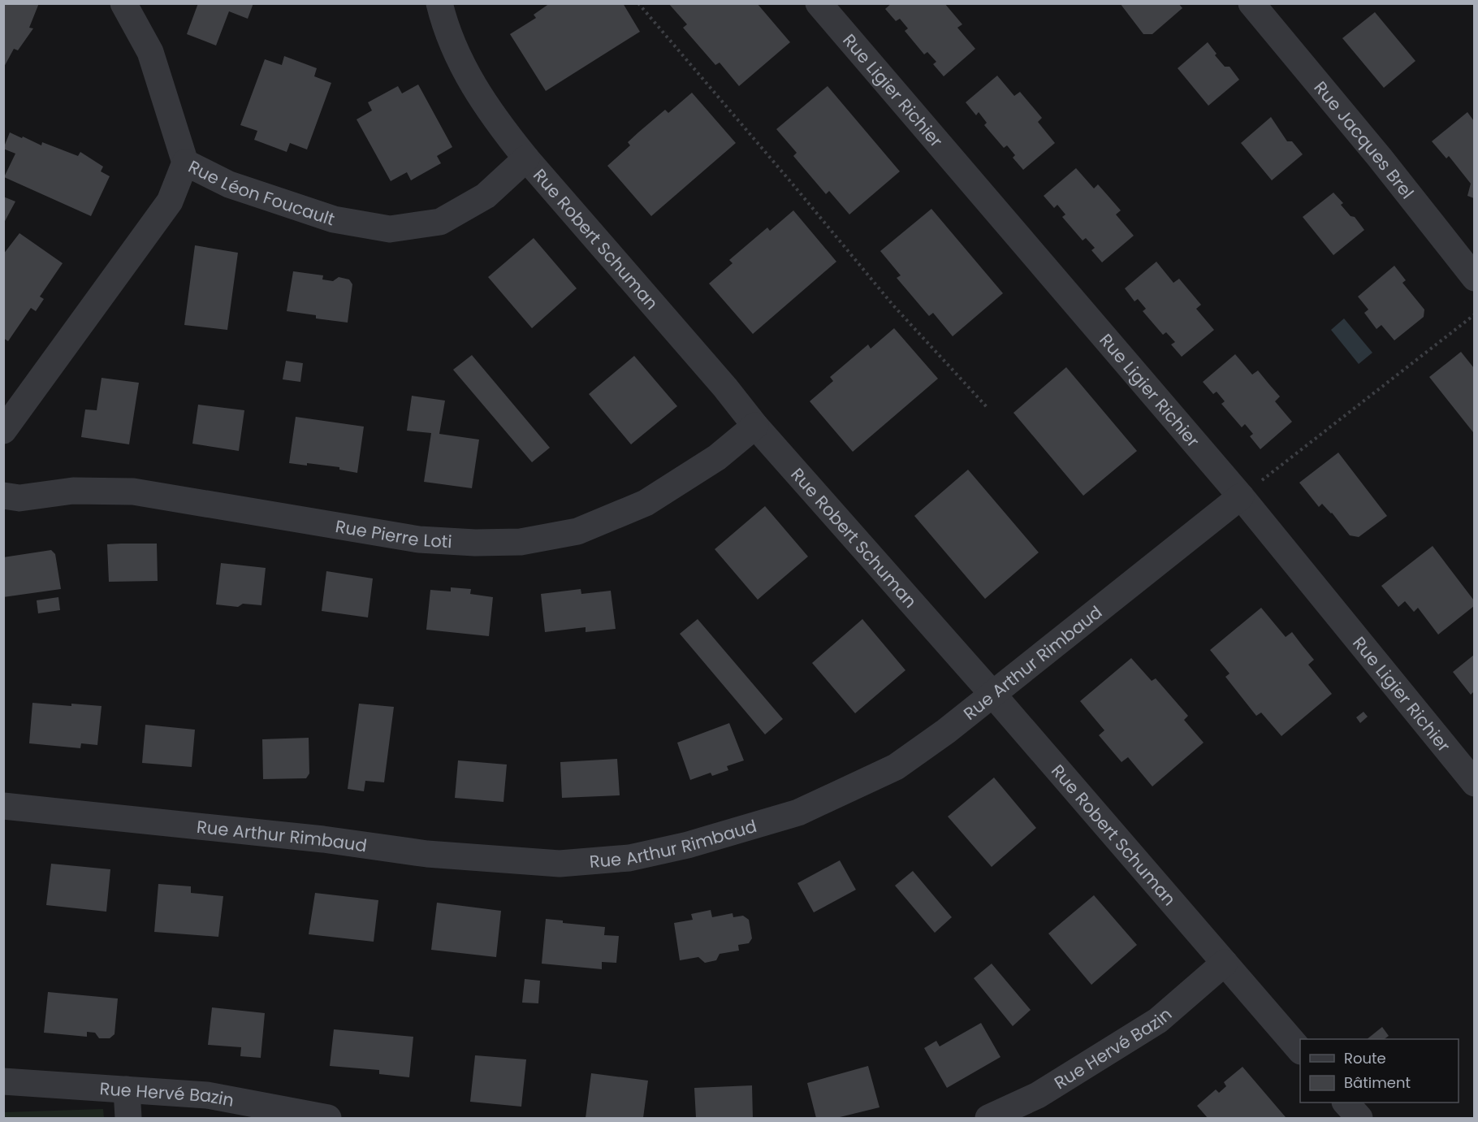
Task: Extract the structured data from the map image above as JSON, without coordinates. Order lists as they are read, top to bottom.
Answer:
{
  "streets": {
    "street": [
      "Rue Ligier Richier",
      "Rue Jacques Brel",
      "Rue Léon Foucault",
      "Rue Robert Schuman",
      "Rue Pierre Loti",
      "Rue Arthur Rimbaud",
      "Rue Hervé Bazin"
    ]
  },
  "crossings": [
    ["Rue Ligier Richier", "Rue Arthur Rimbaud"],
    ["Rue Léon Foucault", "Rue Robert Schuman"],
    ["Rue Robert Schuman", "Rue Pierre Loti"],
    ["Rue Robert Schuman", "Rue Arthur Rimbaud"],
    ["Rue Robert Schuman", "Rue Hervé Bazin"]
  ],
  "legend": ["Route", "Bâtiment"]
}
